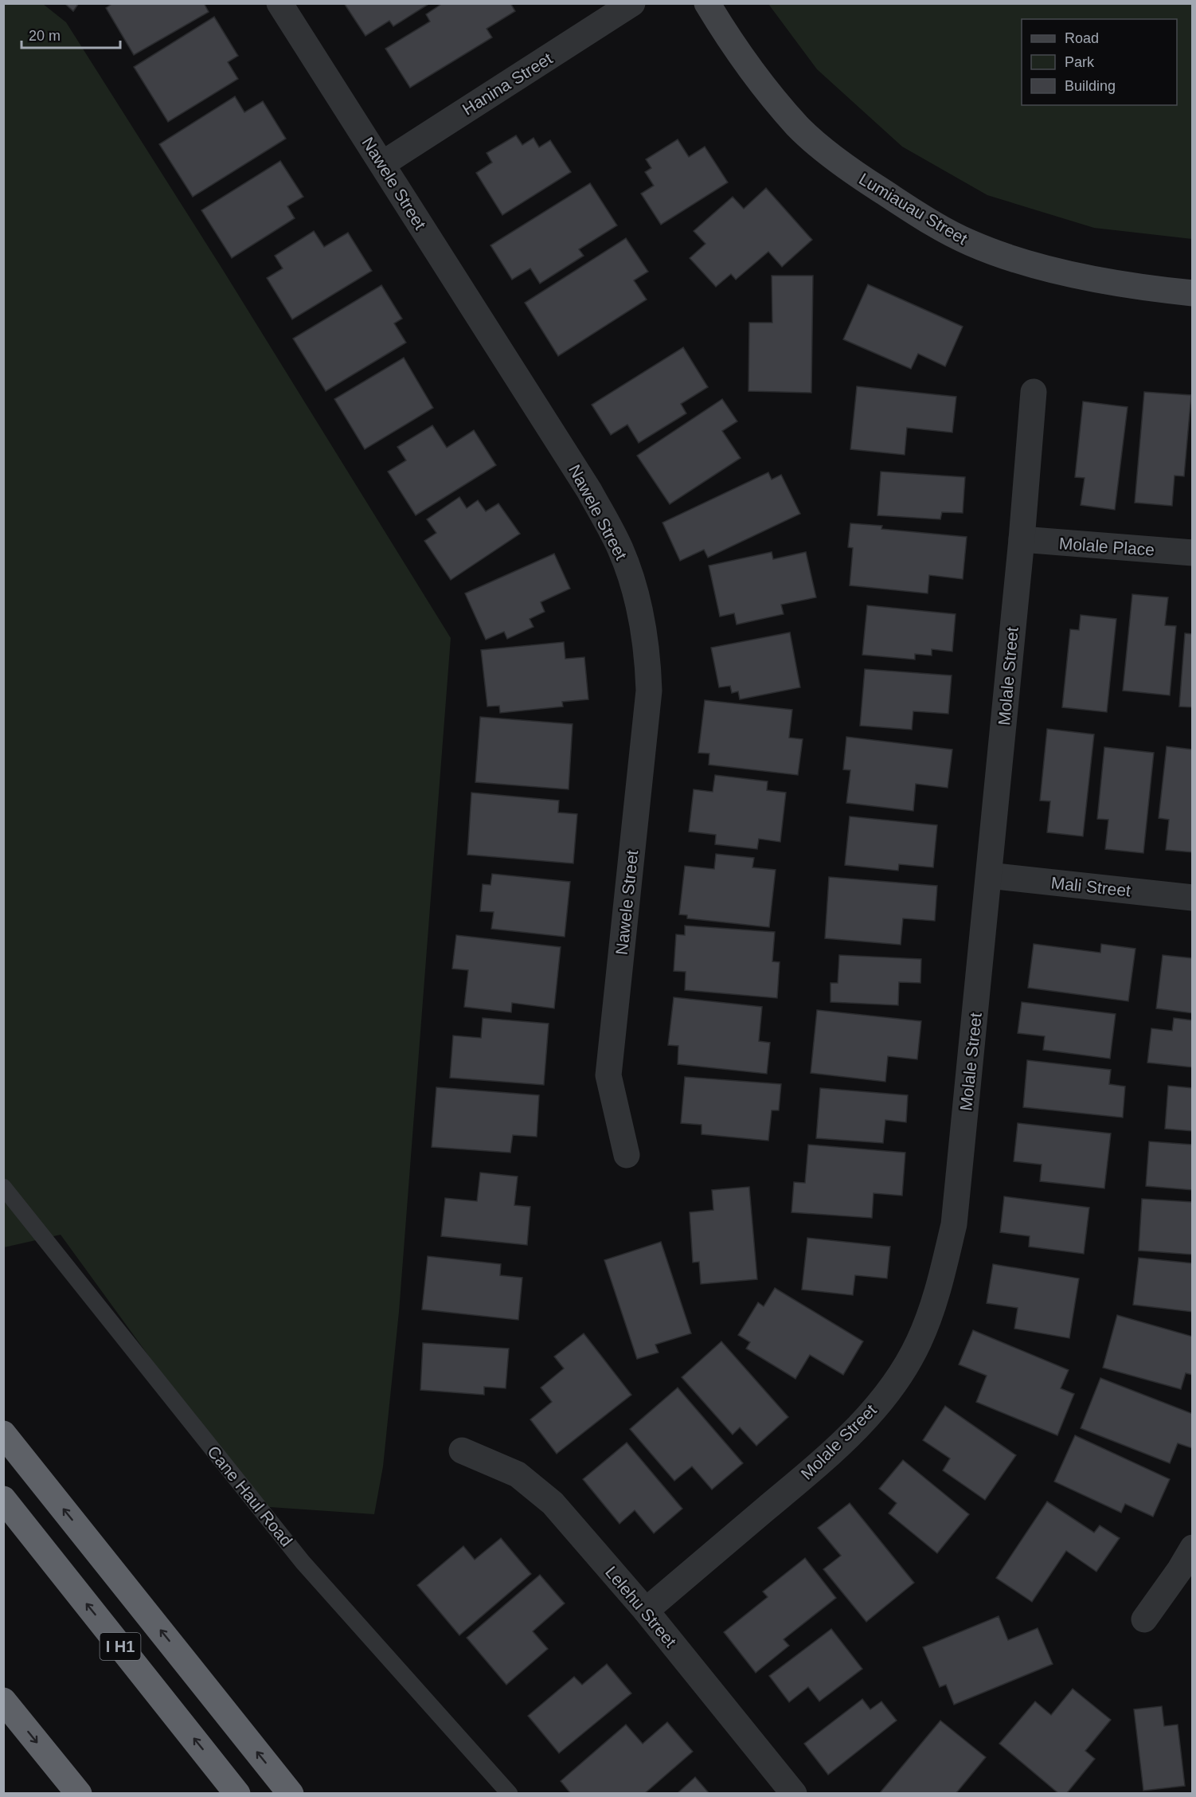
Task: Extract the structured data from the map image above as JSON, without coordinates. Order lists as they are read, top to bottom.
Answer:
{
  "streets": {
    "highway": ["I H1"],
    "street": [
      "Hanina Street",
      "Nawele Street",
      "Lumiauau Street",
      "Molale Place",
      "Molale Street",
      "Mali Street",
      "Lelehu Street"
    ],
    "lane": ["Cane Haul Road"]
  },
  "crossings": [
    ["Hanina Street", "Nawele Street"],
    ["Molale Place", "Molale Street"],
    ["Molale Street", "Mali Street"],
    ["Molale Street", "Lelehu Street"]
  ],
  "legend": ["Road", "Park", "Building"],
  "scale_bar": "20 m"
}
